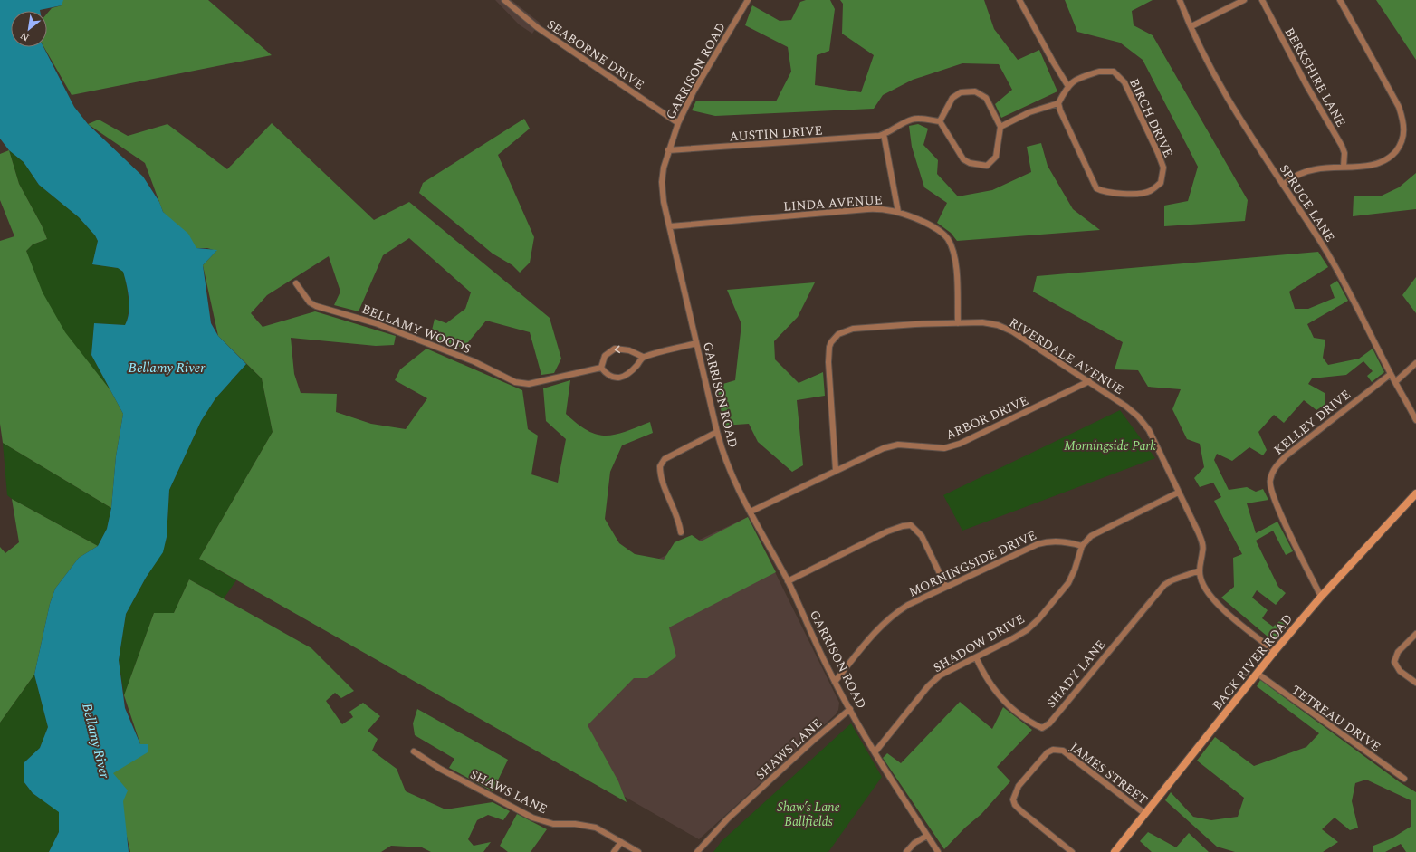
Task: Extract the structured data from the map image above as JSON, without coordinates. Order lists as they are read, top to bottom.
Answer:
{
  "streets": {
    "street": [
      "SEABORNE DRIVE",
      "GARRISON ROAD",
      "BERKSHIRE LANE",
      "BIRCH DRIVE",
      "AUSTIN DRIVE",
      "LINDA AVENUE",
      "SPRUCE LANE",
      "BELLAMY WOODS",
      "RIVERDALE AVENUE",
      "ARBOR DRIVE",
      "KELLEY DRIVE",
      "MORNINGSIDE DRIVE",
      "SHADOW DRIVE",
      "BACK RIVER ROAD",
      "SHADY LANE",
      "TETREAU DRIVE",
      "SHAWS LANE",
      "JAMES STREET"
    ]
  },
  "crossings": [
    ["SEABORNE DRIVE", "GARRISON ROAD"],
    ["GARRISON ROAD", "AUSTIN DRIVE"],
    ["GARRISON ROAD", "LINDA AVENUE"],
    ["GARRISON ROAD", "ARBOR DRIVE"],
    ["GARRISON ROAD", "MORNINGSIDE DRIVE"],
    ["GARRISON ROAD", "SHADOW DRIVE"],
    ["GARRISON ROAD", "SHAWS LANE"],
    ["LINDA AVENUE", "RIVERDALE AVENUE"],
    ["SPRUCE LANE", "KELLEY DRIVE"],
    ["RIVERDALE AVENUE", "ARBOR DRIVE"],
    ["KELLEY DRIVE", "BACK RIVER ROAD"],
    ["MORNINGSIDE DRIVE", "SHADOW DRIVE"],
    ["SHADOW DRIVE", "SHADY LANE"],
    ["BACK RIVER ROAD", "TETREAU DRIVE"],
    ["BACK RIVER ROAD", "JAMES STREET"]
  ],
  "water": ["Bellamy River"],
  "parks": ["Morningside Park", "Shaw’s Lane Ballfields"],
  "north": "bottom left"
}
